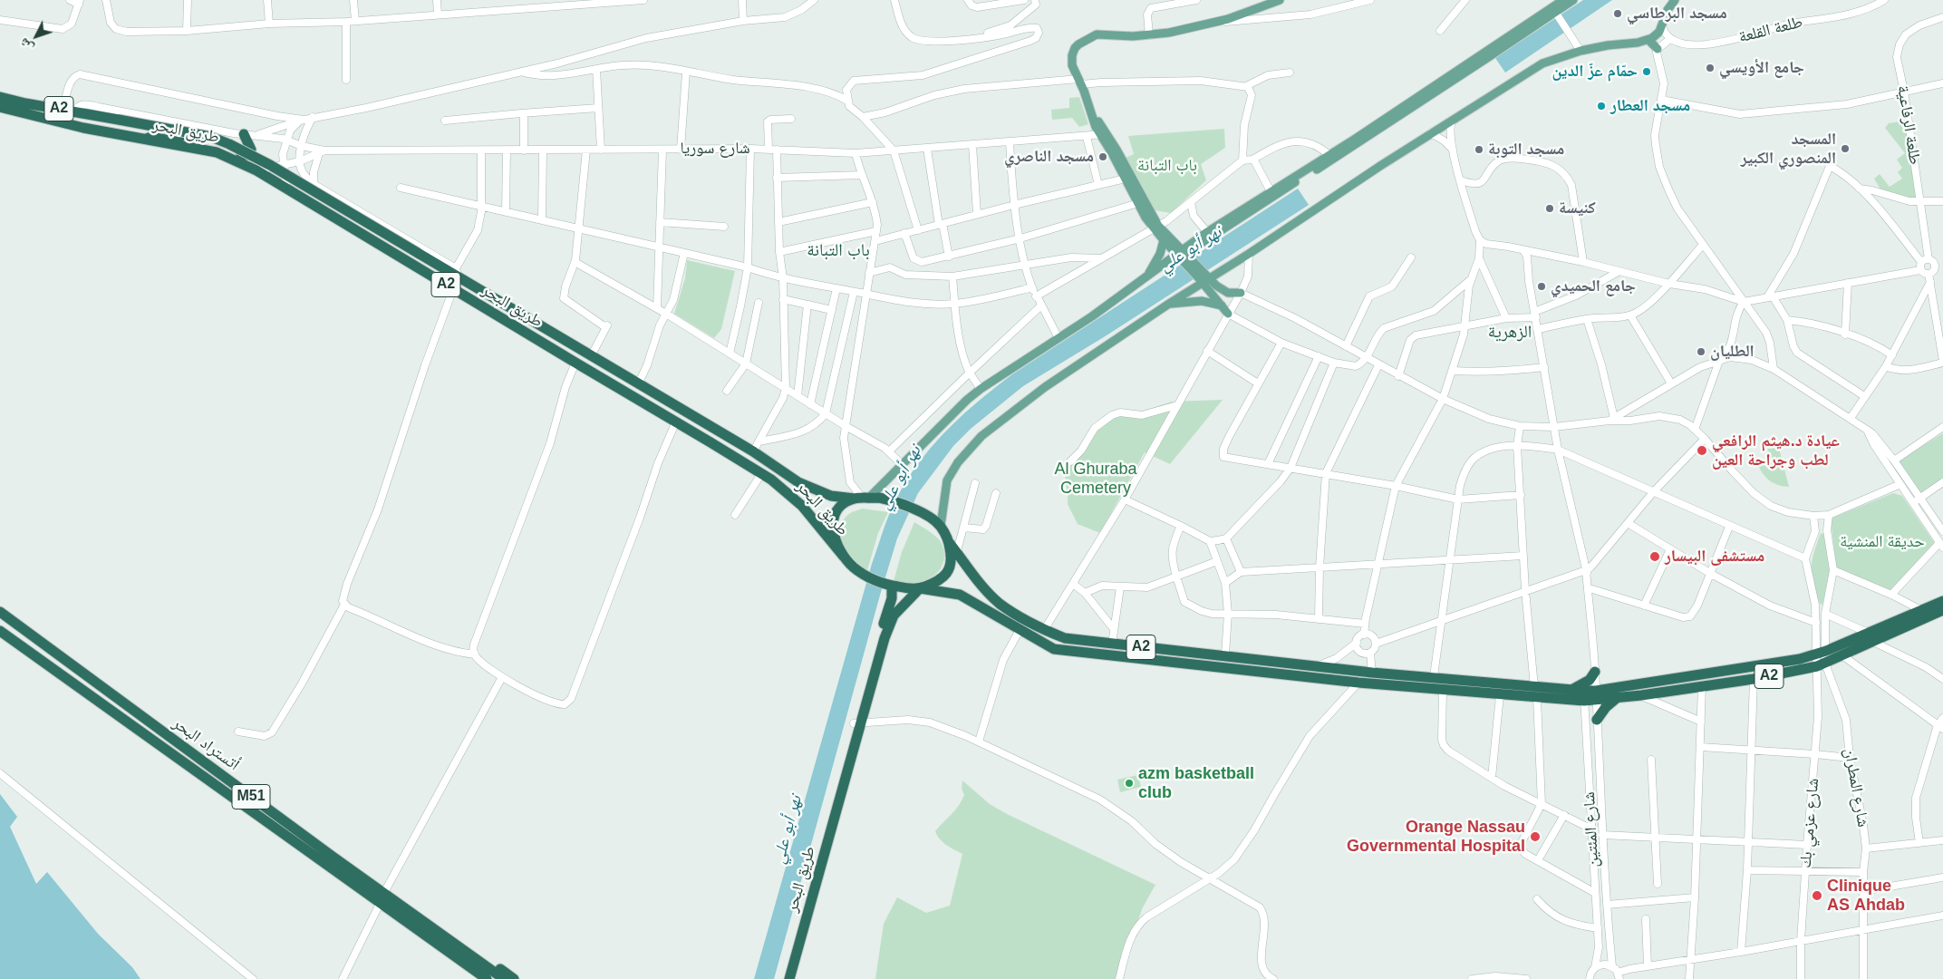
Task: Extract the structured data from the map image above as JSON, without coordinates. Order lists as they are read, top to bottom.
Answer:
{
  "streets": {
    "highway": [
      "A2",
      "طريق البحر",
      "أتستراد البحر",
      "M51"
    ],
    "street": [
      "طلعة القلعة",
      "طلعة الرفاعية",
      "شارع سوريا",
      "شارع المطران",
      "شارع عزمي بك",
      "شارع المئتين"
    ]
  },
  "crossings": [
    ["A2", "طريق البحر"],
    ["A2", "شارع المطران"],
    ["A2", "شارع عزمي بك"],
    ["A2", "شارع المئتين"],
    ["شارع المطران", "شارع عزمي بك"]
  ],
  "districts": ["باب التبانة", "الزهرية"],
  "water": ["نهر أبو علي"],
  "parks": ["باب التبانة", "Al Ghuraba Cemetery", "حديقة المنشية"],
  "places": [
    "مسجد البرطاسي",
    "جامع الأويسي",
    "حمّام عزّ الدين",
    "مسجد العطار",
    "المسجد المنصوري الكبير",
    "مسجد التوبة",
    "مسجد الناصري",
    "كنيسة",
    "جامع الحميدي",
    "الطليان",
    "عيادة د.هيثم الرافعي لطب وجراحة العين",
    "مستشفی البيسار",
    "azm basketball club",
    "Orange Nassau Governmental Hospital",
    "Clinique AS Ahdab"
  ],
  "north": "bottom left"
}
